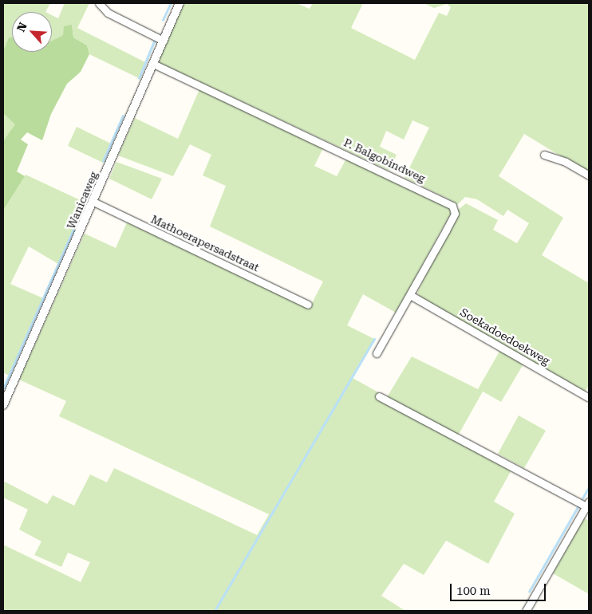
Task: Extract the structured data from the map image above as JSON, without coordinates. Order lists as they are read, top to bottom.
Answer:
{
  "streets": {
    "street": [
      "P. Balgobindweg",
      "Wanicaweg",
      "Mathoerapersadstraat",
      "Soekadoedoekweg"
    ]
  },
  "crossings": [
    ["P. Balgobindweg", "Wanicaweg"],
    ["P. Balgobindweg", "Soekadoedoekweg"],
    ["Wanicaweg", "Mathoerapersadstraat"]
  ],
  "scale_bar": "100 m",
  "north": "top left"
}
